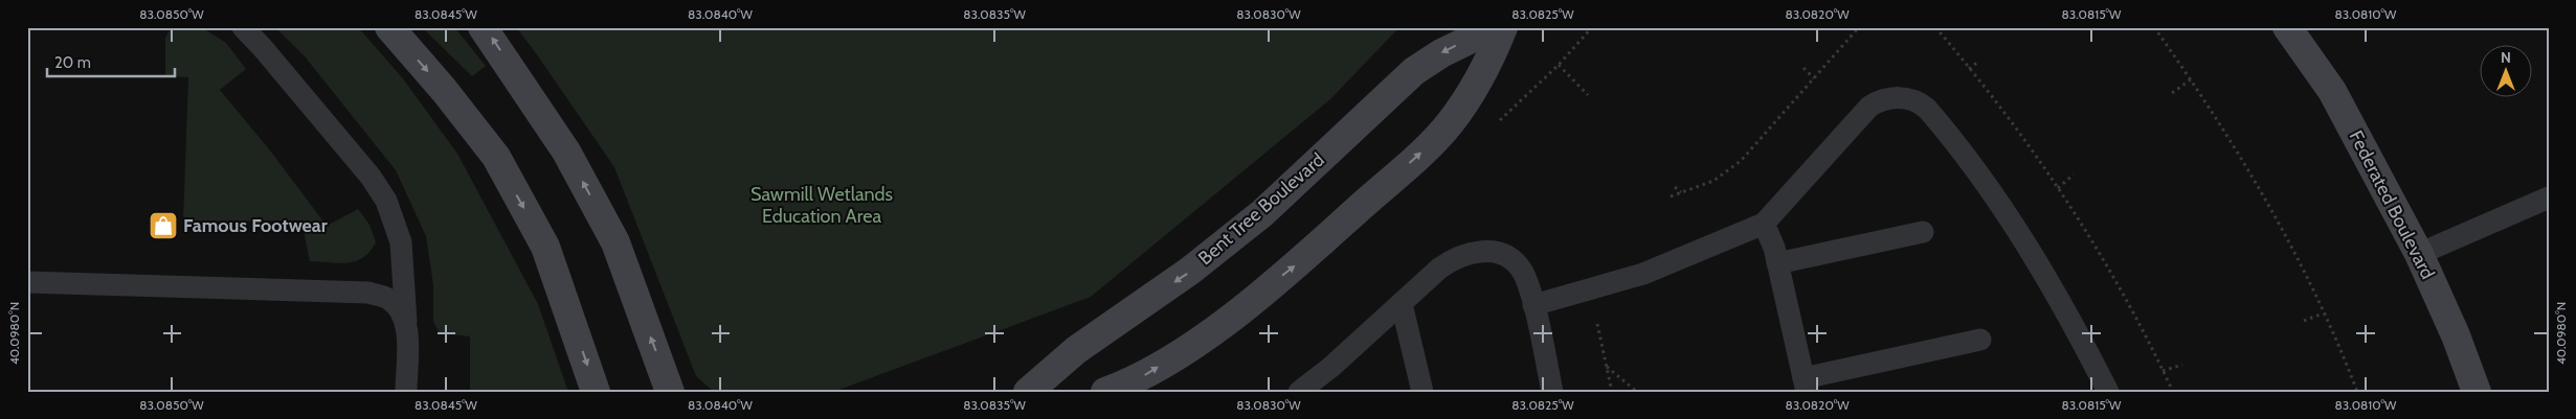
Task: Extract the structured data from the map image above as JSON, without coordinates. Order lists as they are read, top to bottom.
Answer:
{
  "streets": {
    "street": ["Federated Boulevard", "Bent Tree Boulevard"]
  },
  "parks": ["Sawmill Wetlands Education Area"],
  "places": {
    "shop": ["Famous Footwear"]
  },
  "scale_bar": "20 m",
  "north": "top",
  "coordinates": [
    "83.0850°W",
    "83.0845°W",
    "83.0840°W",
    "83.0835°W",
    "83.0830°W",
    "83.0825°W",
    "83.0820°W",
    "83.0815°W",
    "83.0810°W",
    "40.0980°N"
  ]
}
